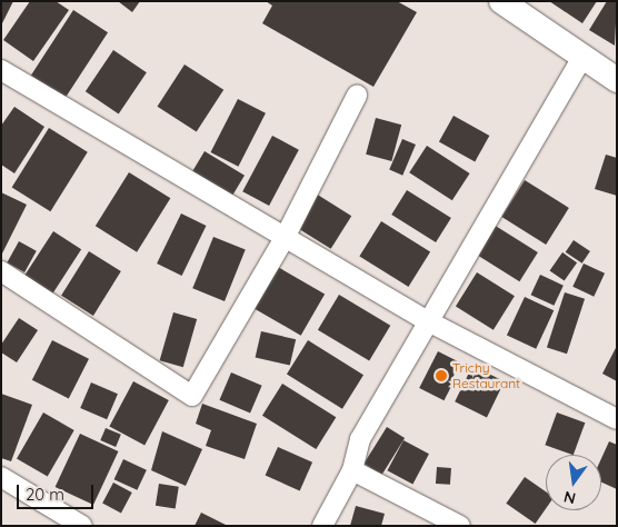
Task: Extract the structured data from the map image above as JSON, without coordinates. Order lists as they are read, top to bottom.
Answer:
{
  "places": ["Trichy Restaurant"],
  "scale_bar": "20 m",
  "north": "bottom"
}
